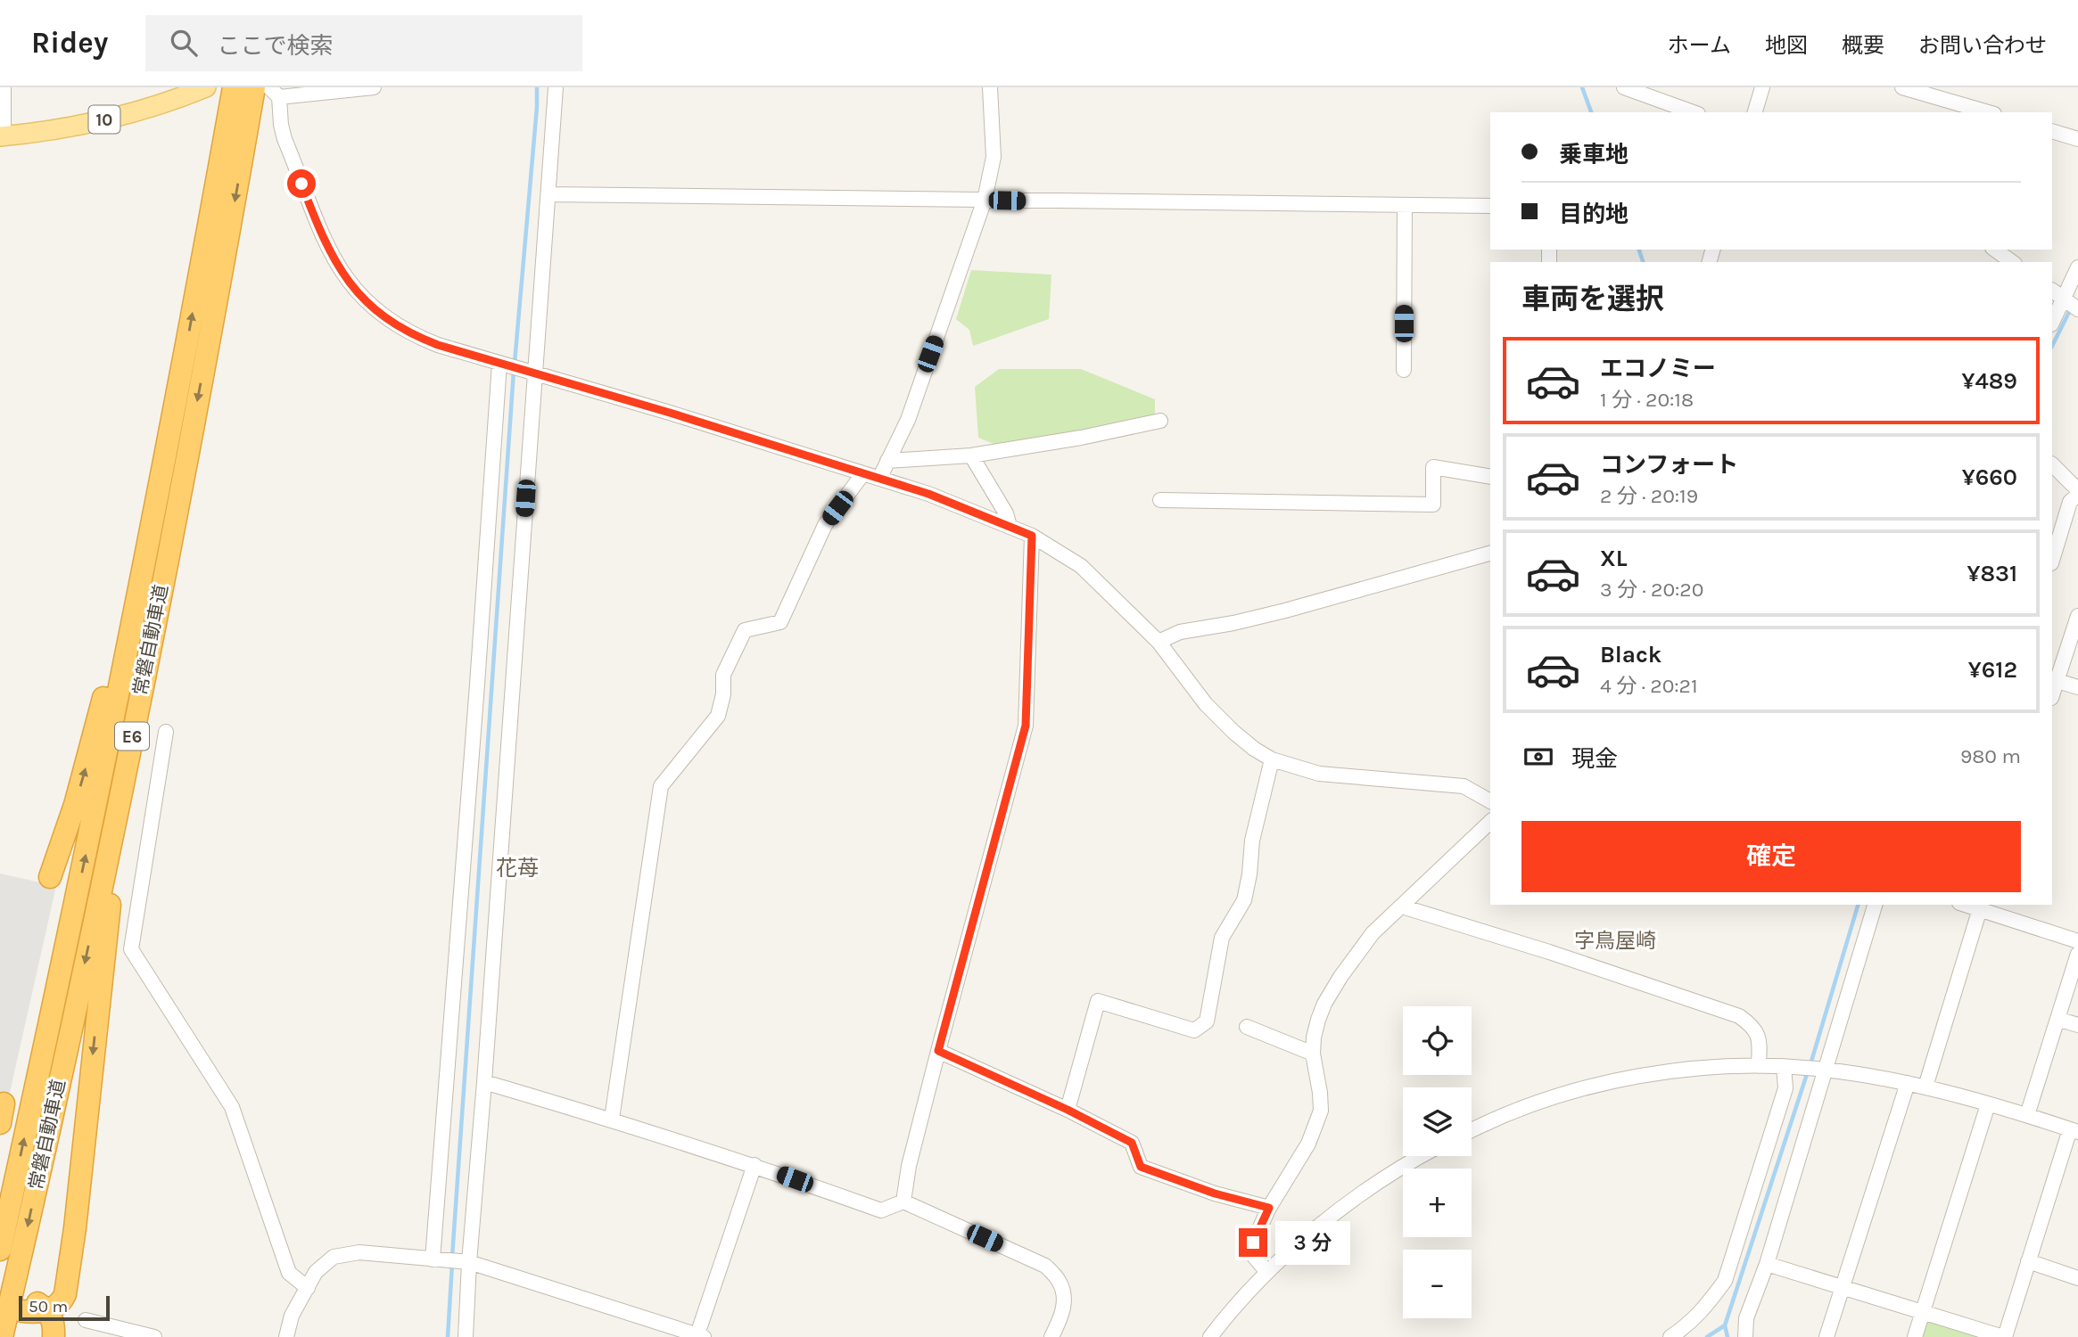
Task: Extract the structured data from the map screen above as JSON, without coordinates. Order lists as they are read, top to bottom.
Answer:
{
  "streets": {
    "highway": ["常磐自動車道", "E6"],
    "main road": ["10"]
  },
  "districts": ["花苺", "字鳥屋崎"],
  "scale_bar": "50 m",
  "page": {
    "header": "Ridey",
    "search": "ここで検索",
    "nav": [
      "ホーム",
      "地図",
      "概要",
      "お問い合わせ"
    ],
    "banner": ["乗車地", "目的地"],
    "heading": "車両を選択",
    "list": [
      {
        "name": "エコノミー",
        "note": "1 分 · 20:18",
        "value": "¥489"
      },
      {
        "name": "コンフォート",
        "note": "2 分 · 20:19",
        "value": "¥660"
      },
      {
        "name": "XL",
        "note": "3 分 · 20:20",
        "value": "¥831"
      },
      {
        "name": "Black",
        "note": "4 分 · 20:21",
        "value": "¥612"
      }
    ],
    "pay": ["現金", "980 m"],
    "buttons": "確定",
    "map_buttons": ["+", "−"],
    "bubble": "3 分",
    "scale": "50 m"
  }
}
